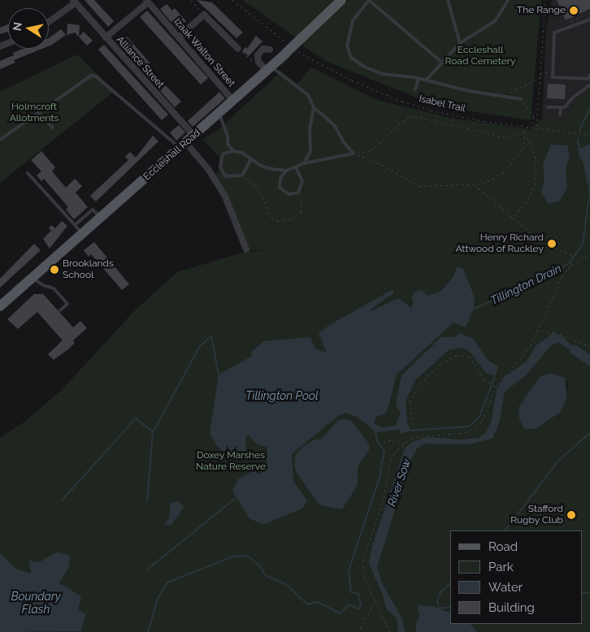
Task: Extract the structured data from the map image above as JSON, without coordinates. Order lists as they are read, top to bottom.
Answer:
{
  "streets": {
    "main road": ["Eccleshall Road"],
    "street": ["Izaak Walton Street", "Alliance Street"],
    "path": ["Isabel Trail"]
  },
  "crossings": [
    ["Izaak Walton Street", "Alliance Street"],
    ["Izaak Walton Street", "Eccleshall Road"],
    ["Alliance Street", "Eccleshall Road"]
  ],
  "water": [
    "Tillington Drain",
    "Tillington Pool",
    "River Sow",
    "Boundary Flash"
  ],
  "parks": ["Eccleshall Road Cemetery", "Holmcroft Allotments", "Doxey Marshes Nature Reserve"],
  "places": [
    "The Range",
    "Henry Richard Attwood of Ruckley",
    "Brooklands School",
    "Stafford Rugby Club"
  ],
  "legend": [
    "Road",
    "Park",
    "Water",
    "Building"
  ],
  "north": "left"
}
